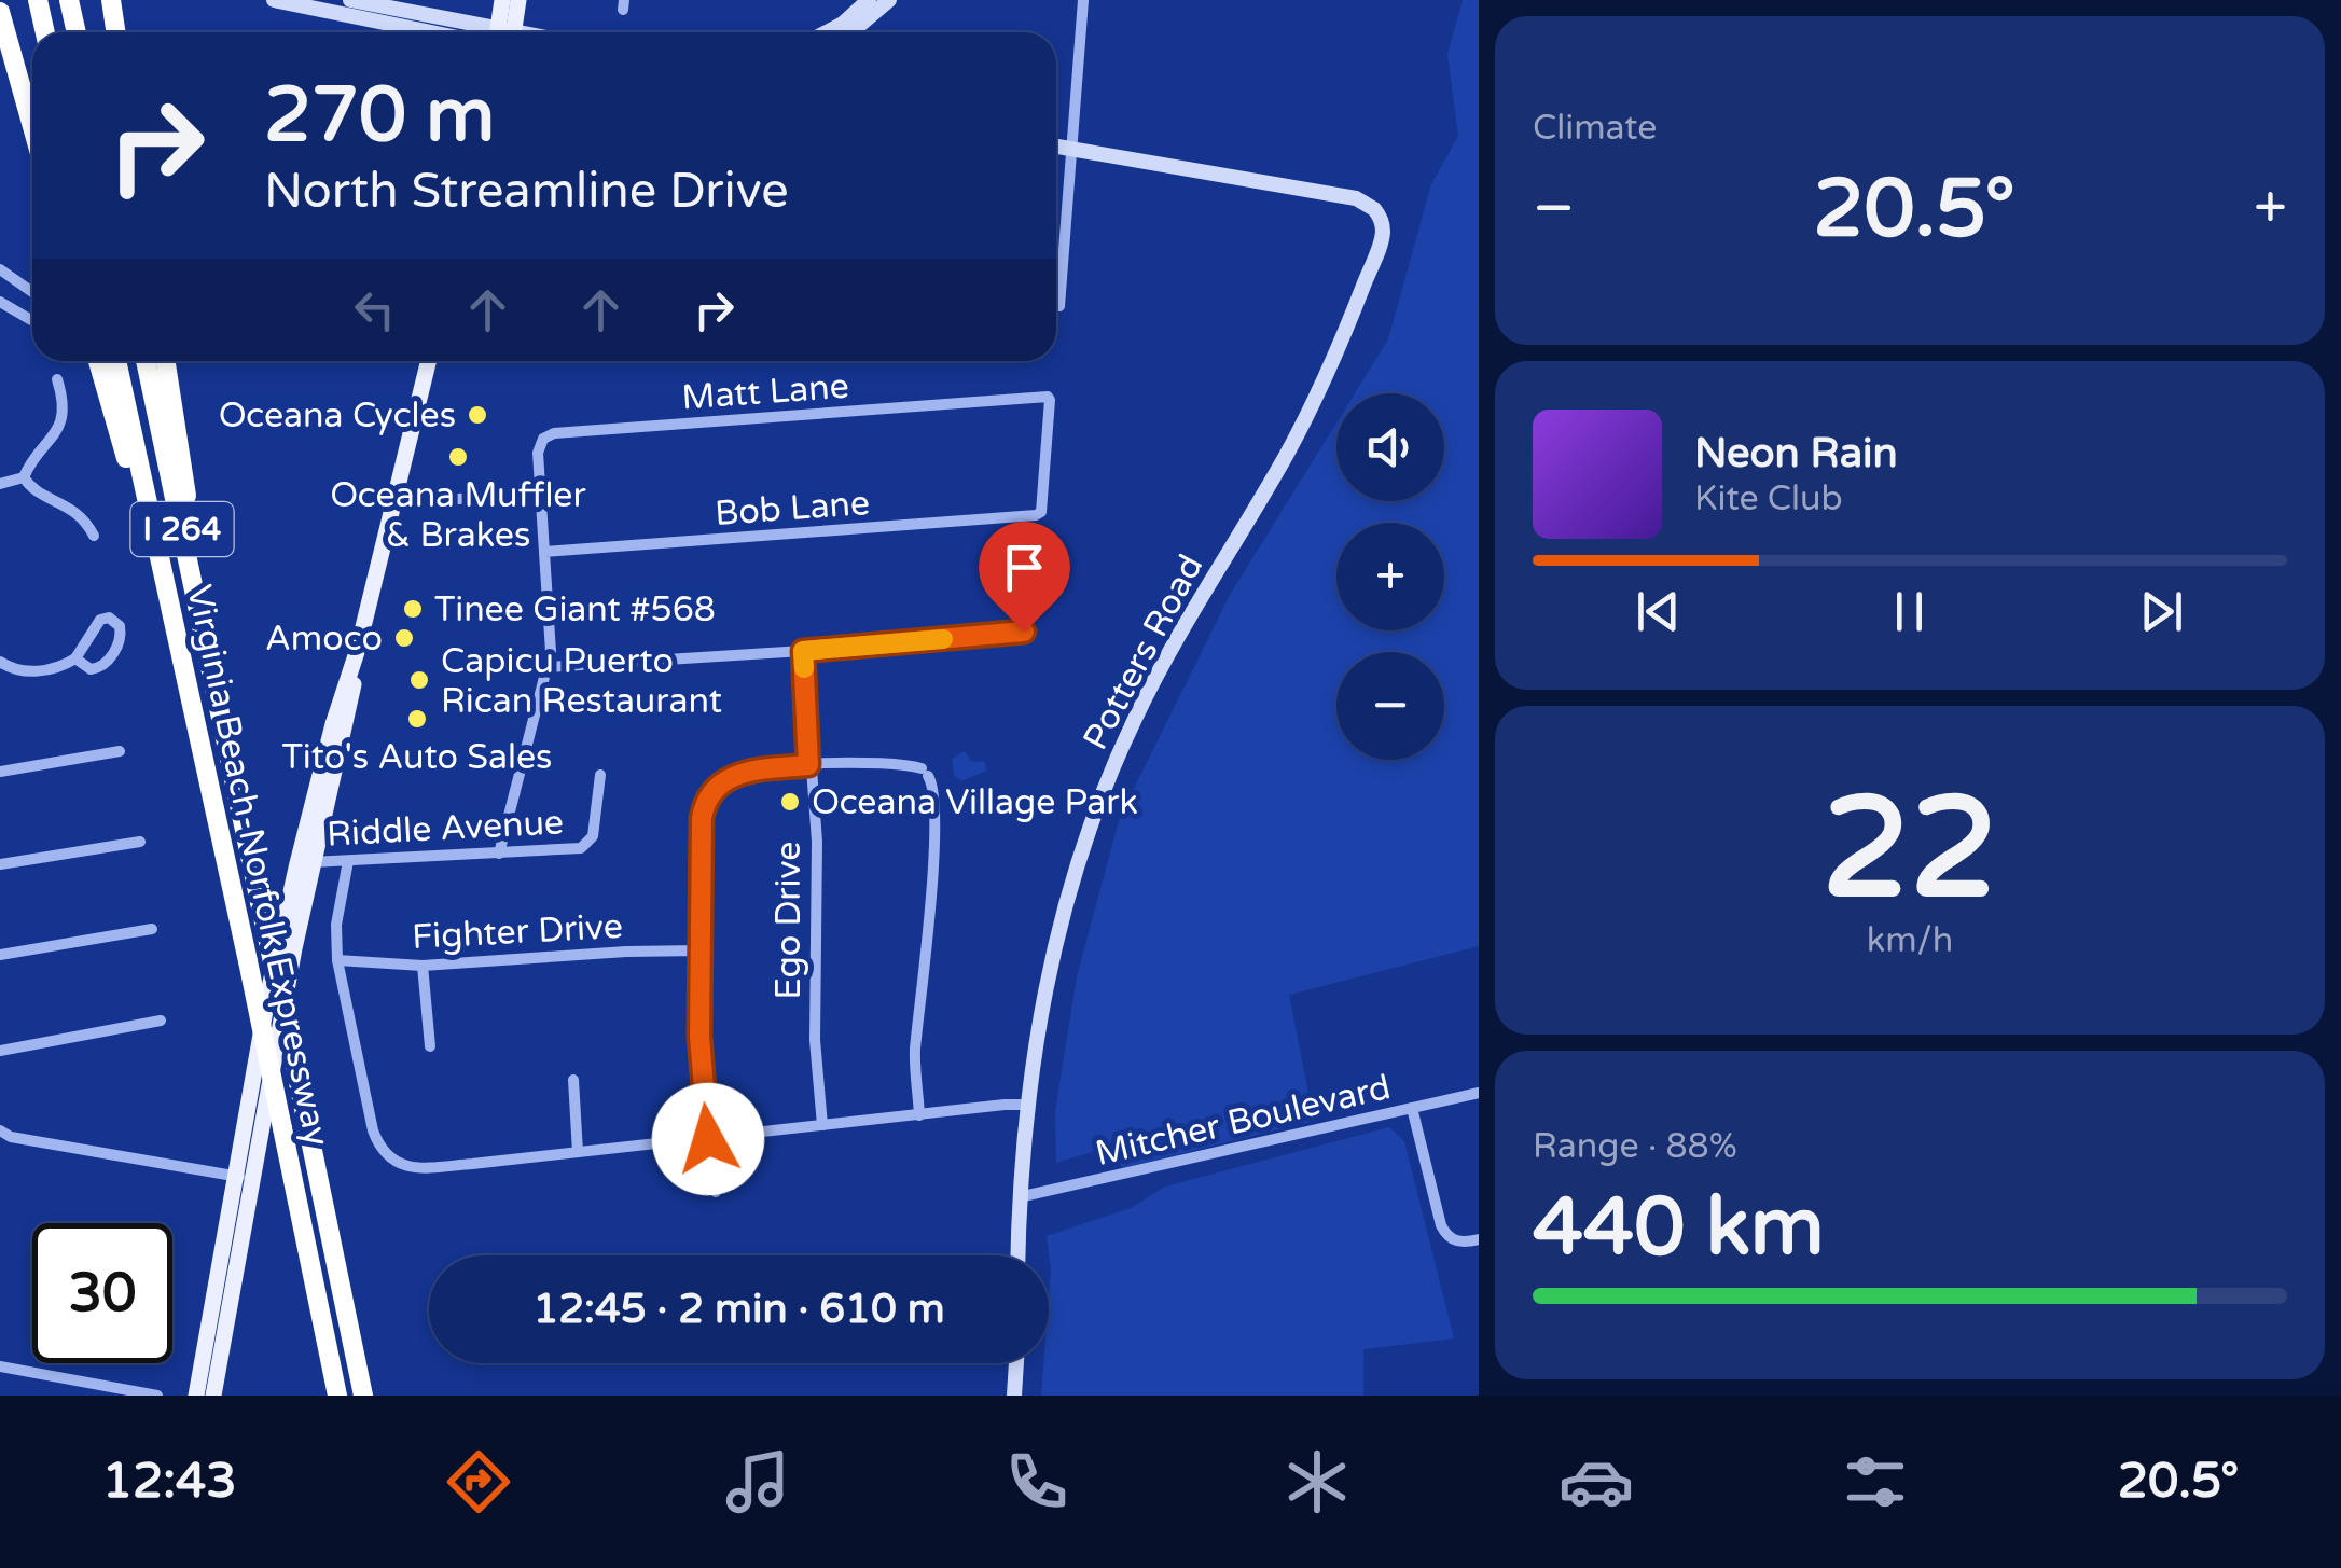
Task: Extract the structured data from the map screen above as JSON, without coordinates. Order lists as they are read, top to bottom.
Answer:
{
  "streets": {
    "highway": ["I 264", "Virginia Beach-Norfolk Expressway"],
    "street": [
      "Matt Lane",
      "Bob Lane",
      "Potters Road",
      "Riddle Avenue",
      "Ego Drive",
      "Fighter Drive",
      "Mitcher Boulevard"
    ]
  },
  "crossings": [
    ["Matt Lane", "Bob Lane"],
    ["Potters Road", "Mitcher Boulevard"]
  ],
  "places": [
    "Oceana Cycles",
    "Oceana Muffler & Brakes",
    "Tinee Giant #568",
    "Amoco",
    "Capicu Puerto Rican Restaurant",
    "Tito's Auto Sales",
    "Oceana Village Park"
  ],
  "page": {
    "tile": [
      "Climate",
      ["22", "km/h"],
      ["Range · 88%", "440 km"]
    ],
    "turn": ["270 m", "North Streamline Drive"],
    "heat": ["−", "20.5°", "+"],
    "map_buttons": ["+", "−"],
    "song": ["Neon Rain", "Kite Club"],
    "limit": "30",
    "trip": "12:45 · 2 min · 610 m",
    "tabs": ["12:43", "20.5°"]
  }
}
